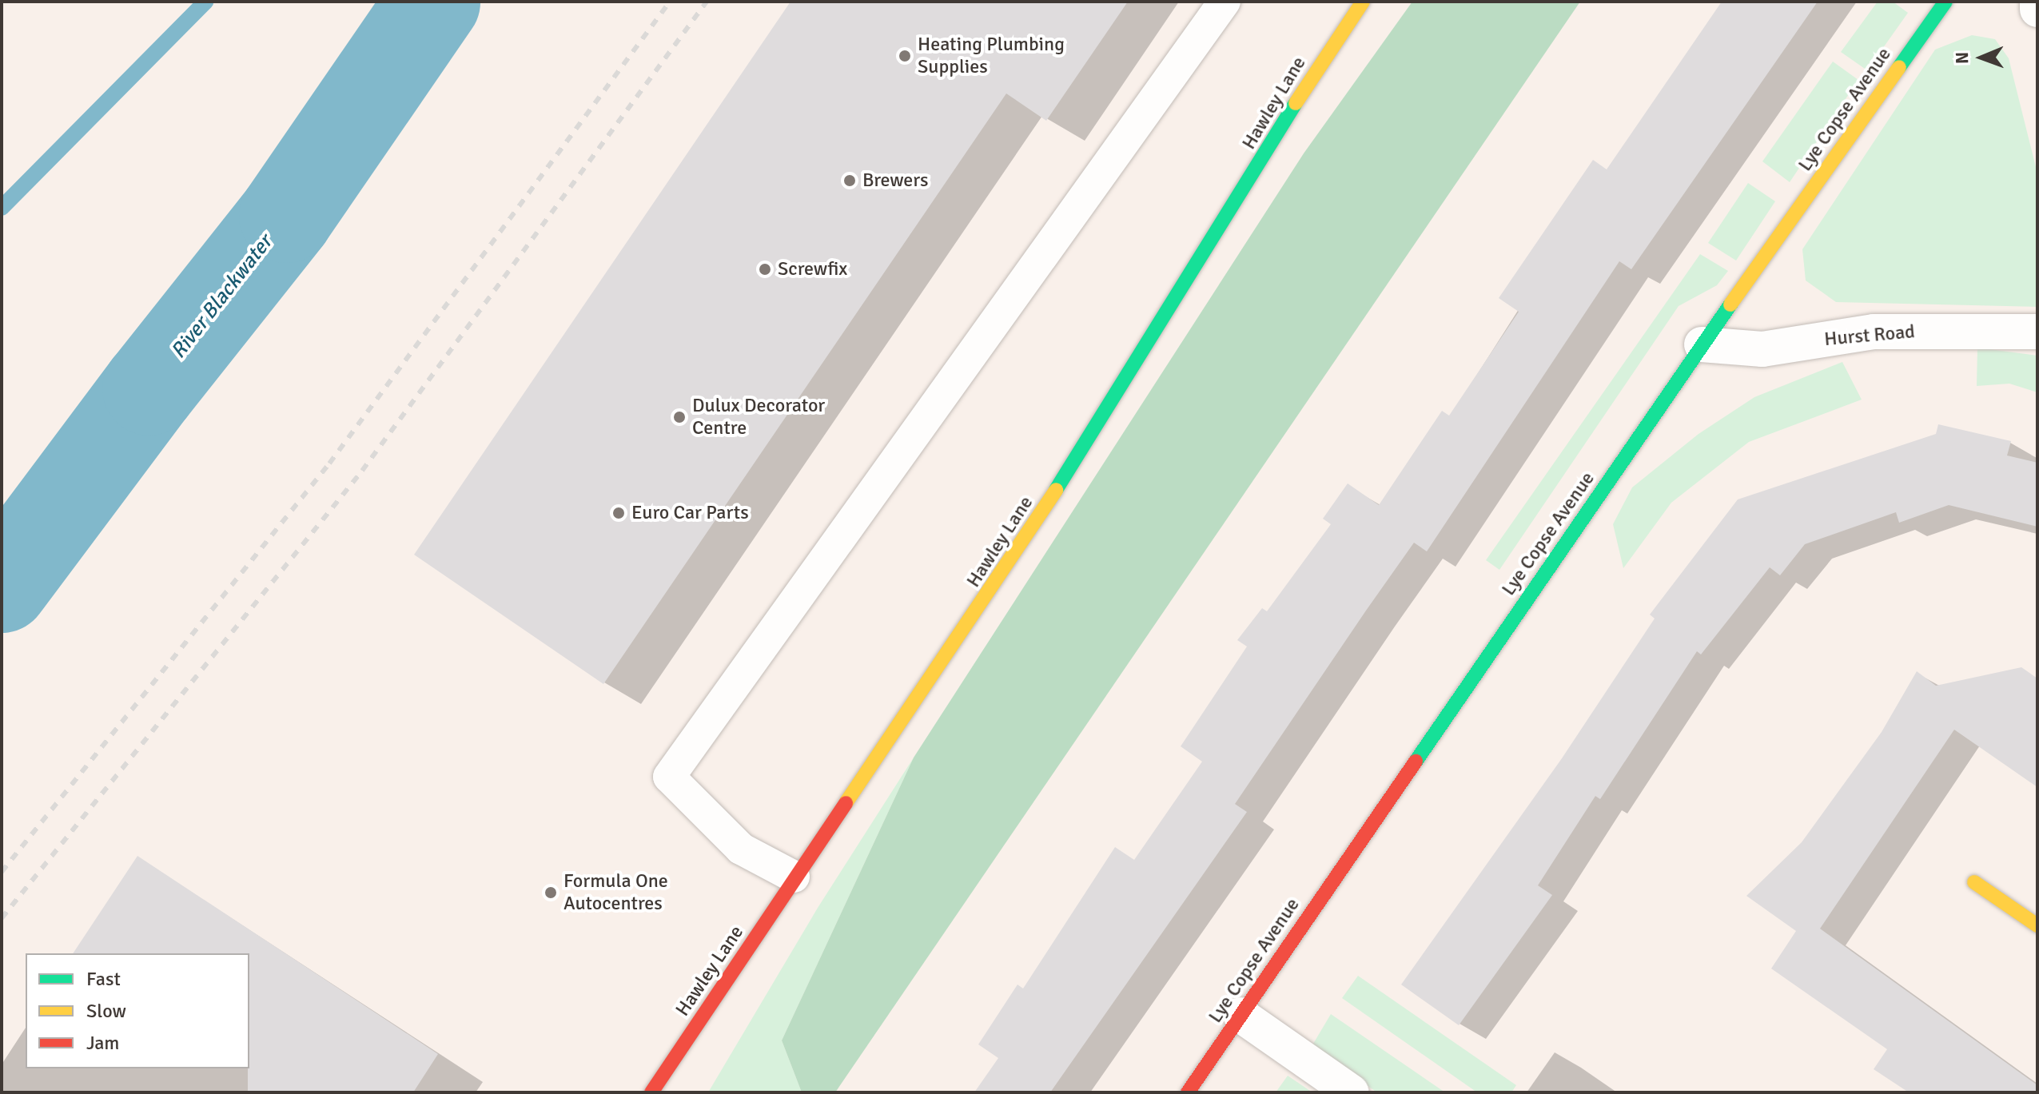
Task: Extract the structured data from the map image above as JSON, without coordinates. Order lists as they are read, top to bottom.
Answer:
{
  "streets": {
    "street": ["Hawley Lane", "Lye Copse Avenue", "Hurst Road"]
  },
  "crossings": [
    ["Lye Copse Avenue", "Hurst Road"]
  ],
  "water": ["River Blackwater"],
  "places": [
    "Heating Plumbing Supplies",
    "Brewers",
    "Screwfix",
    "Dulux Decorator Centre",
    "Euro Car Parts",
    "Formula One Autocentres"
  ],
  "legend": ["Fast", "Slow", "Jam"],
  "north": "left"
}
